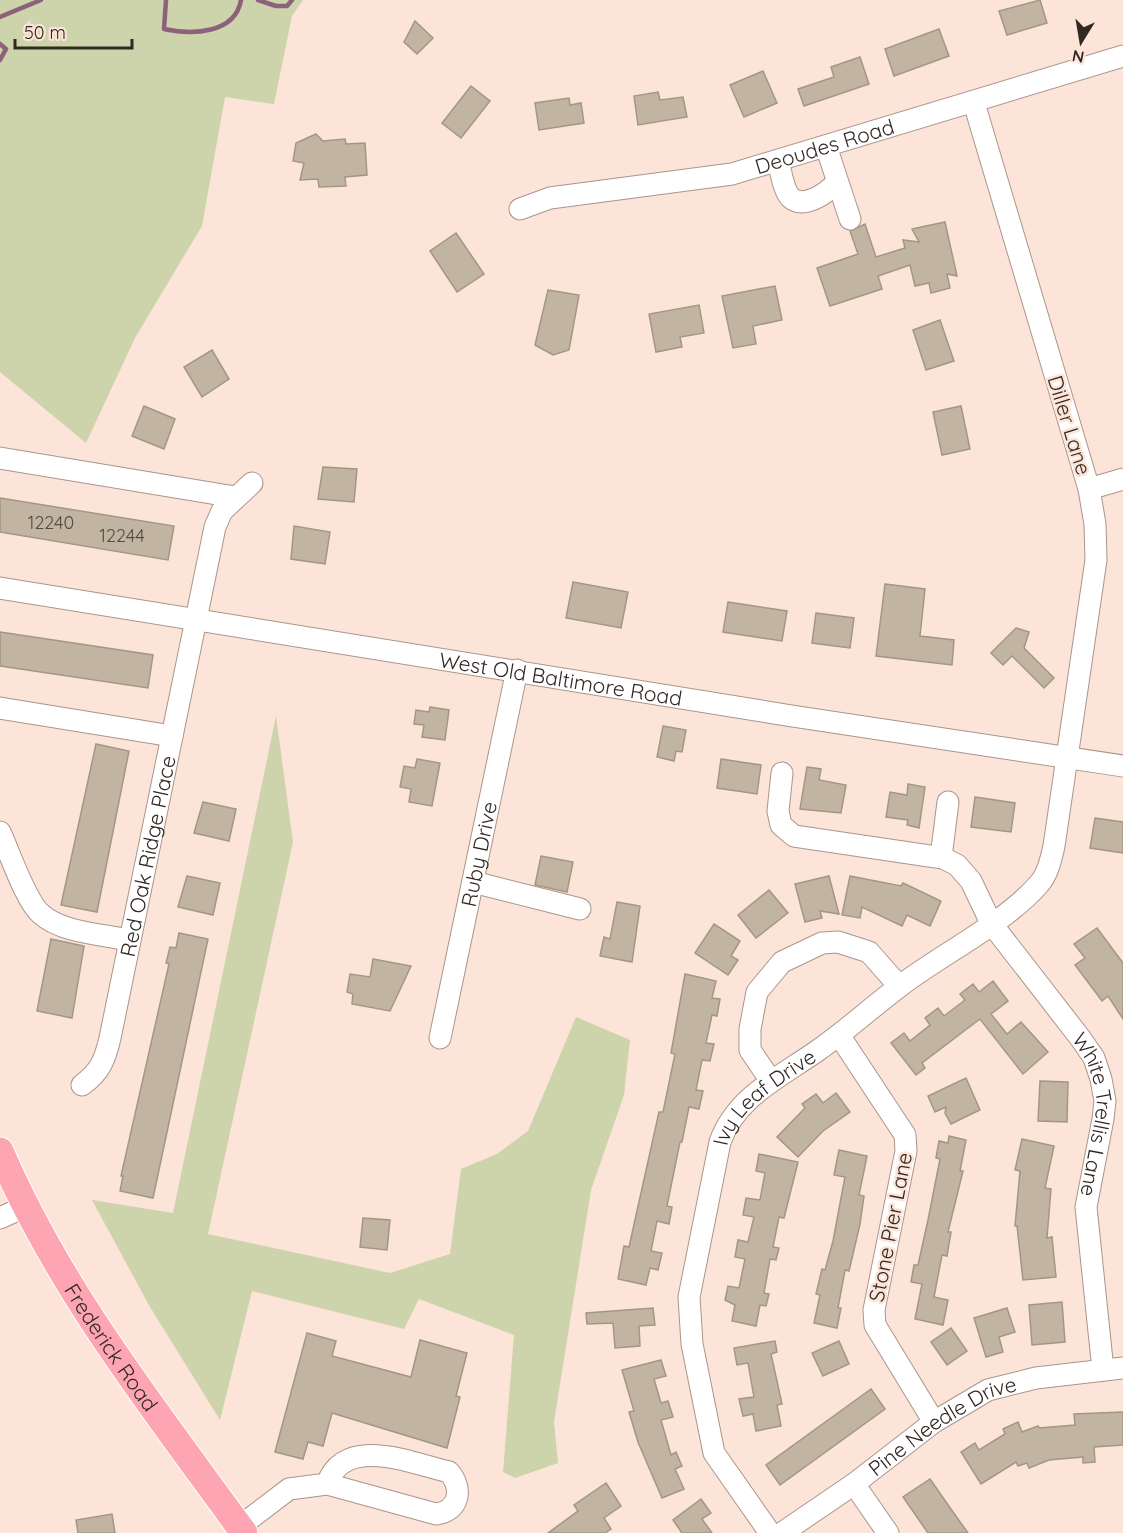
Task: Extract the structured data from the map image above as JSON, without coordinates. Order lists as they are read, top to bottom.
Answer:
{
  "streets": {
    "main road": ["Frederick Road"],
    "street": [
      "Deoudes Road",
      "Diller Lane",
      "West Old Baltimore Road",
      "Ruby Drive",
      "Red Oak Ridge Place",
      "Ivy Leaf Drive",
      "White Trellis Lane",
      "Stone Pier Lane",
      "Pine Needle Drive"
    ]
  },
  "crossings": [
    ["Deoudes Road", "Diller Lane"],
    ["Diller Lane", "West Old Baltimore Road"],
    ["Diller Lane", "Ivy Leaf Drive"],
    ["West Old Baltimore Road", "Ruby Drive"],
    ["West Old Baltimore Road", "Red Oak Ridge Place"],
    ["West Old Baltimore Road", "Ivy Leaf Drive"],
    ["Ivy Leaf Drive", "White Trellis Lane"],
    ["Ivy Leaf Drive", "Stone Pier Lane"],
    ["White Trellis Lane", "Pine Needle Drive"],
    ["Stone Pier Lane", "Pine Needle Drive"]
  ],
  "house_numbers": ["12240", "12244"],
  "scale_bar": "50 m",
  "north": "bottom"
}
